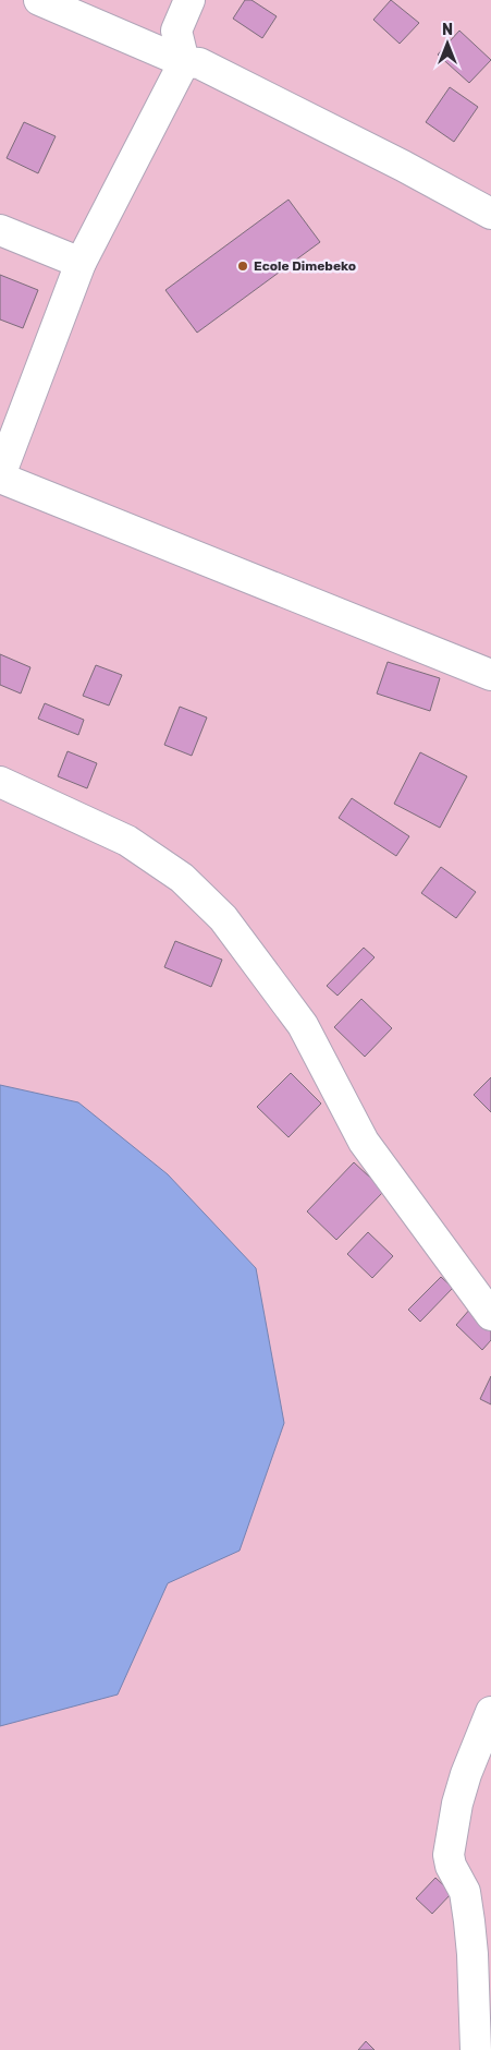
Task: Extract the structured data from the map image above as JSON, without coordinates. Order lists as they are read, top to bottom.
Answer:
{
  "places": ["Ecole Dimebeko"],
  "north": "top"
}
